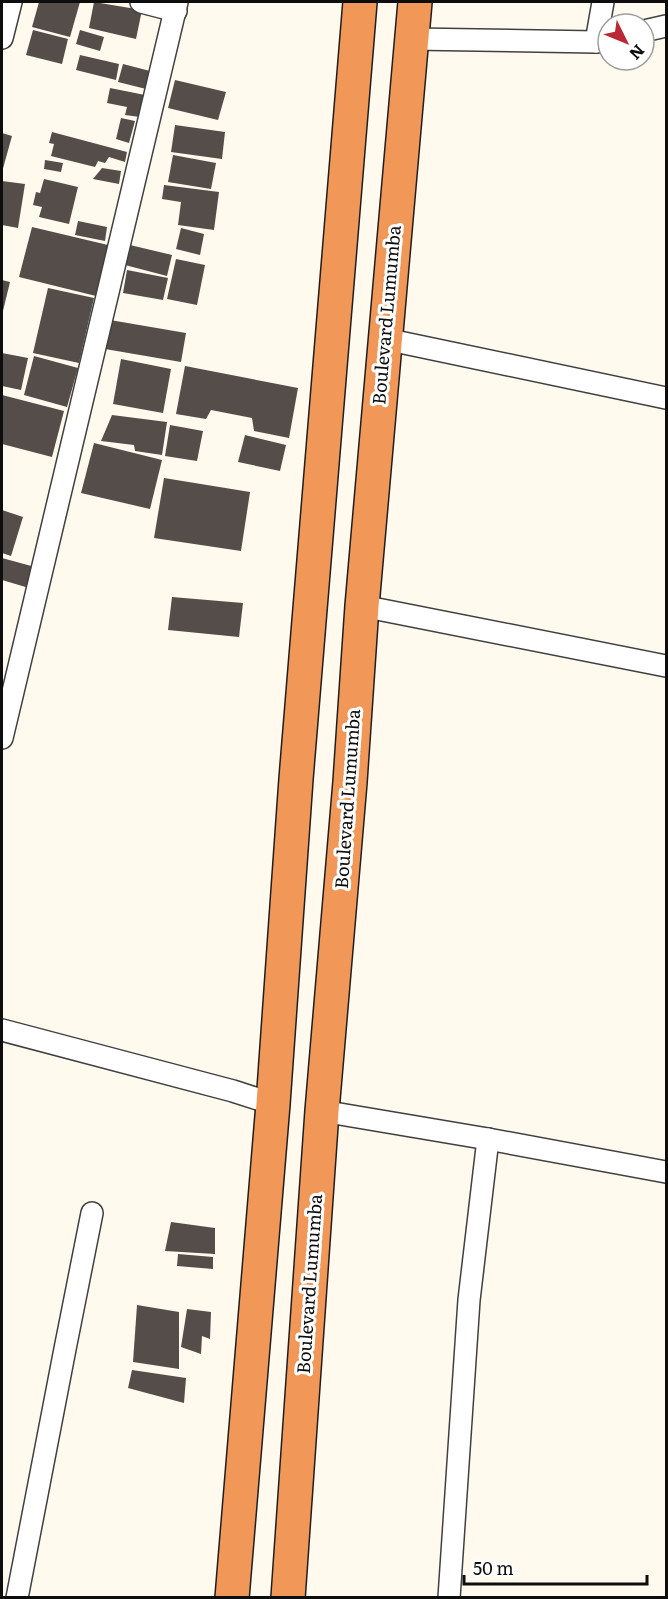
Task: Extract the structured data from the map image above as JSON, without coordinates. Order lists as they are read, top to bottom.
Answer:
{
  "streets": {
    "highway": ["Boulevard Lumumba"]
  },
  "scale_bar": "50 m",
  "north": "bottom right"
}
